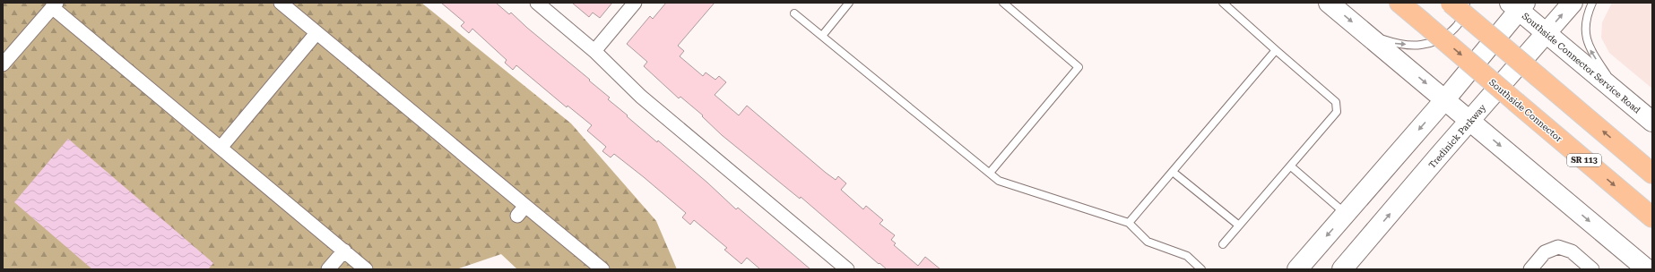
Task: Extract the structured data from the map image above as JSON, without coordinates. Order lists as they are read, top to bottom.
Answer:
{
  "streets": {
    "highway": ["Southside Connector", "SR 113"],
    "street": ["Southside Connector Service Road", "Tredinick Parkway"]
  },
  "crossings": [
    ["Southside Connector Service Road", "Tredinick Parkway"]
  ]
}
